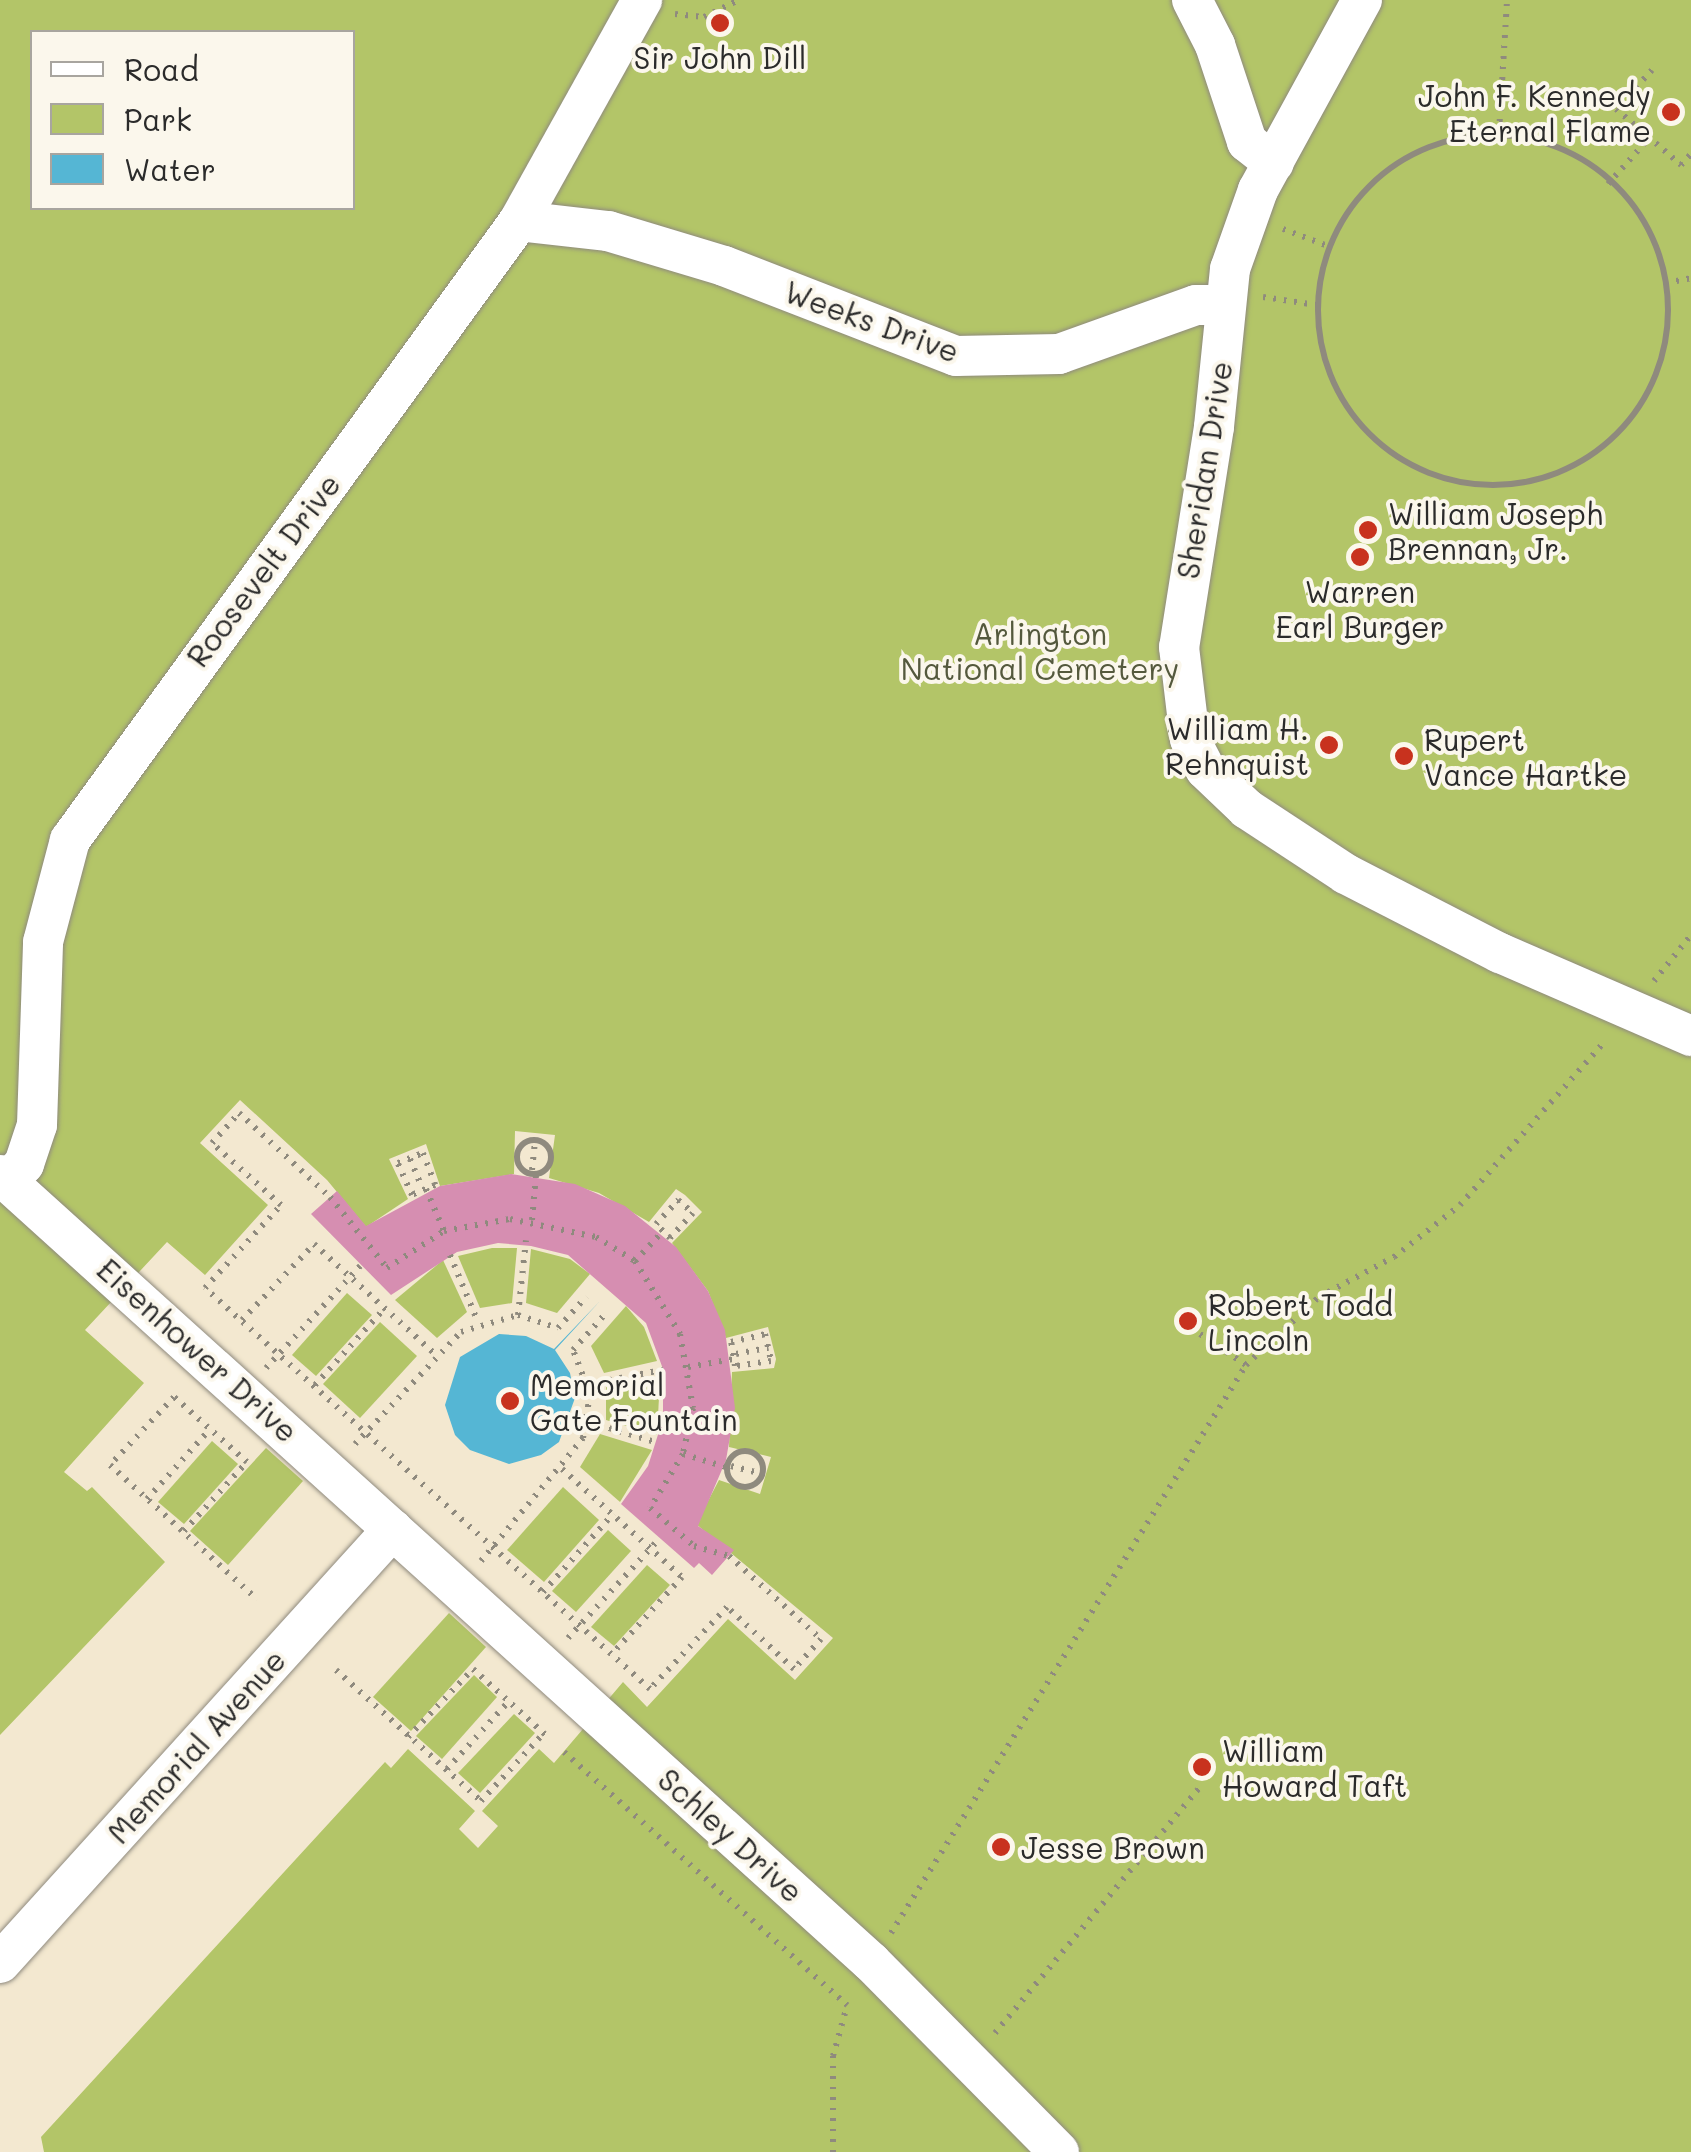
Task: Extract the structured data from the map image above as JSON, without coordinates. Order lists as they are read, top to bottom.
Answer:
{
  "streets": {
    "street": [
      "Weeks Drive",
      "Sheridan Drive",
      "Roosevelt Drive",
      "Eisenhower Drive",
      "Memorial Avenue",
      "Schley Drive"
    ]
  },
  "crossings": [
    ["Weeks Drive", "Sheridan Drive"],
    ["Weeks Drive", "Roosevelt Drive"],
    ["Roosevelt Drive", "Eisenhower Drive"],
    ["Eisenhower Drive", "Memorial Avenue"],
    ["Eisenhower Drive", "Schley Drive"],
    ["Memorial Avenue", "Schley Drive"]
  ],
  "parks": ["Arlington National Cemetery"],
  "places": [
    "Sir John Dill",
    "John F. Kennedy Eternal Flame",
    "William Joseph Brennan, Jr.",
    "Warren Earl Burger",
    "William H. Rehnquist",
    "Rupert Vance Hartke",
    "Robert Todd Lincoln",
    "Memorial Gate Fountain",
    "William Howard Taft",
    "Jesse Brown"
  ],
  "legend": ["Road", "Park", "Water"]
}
